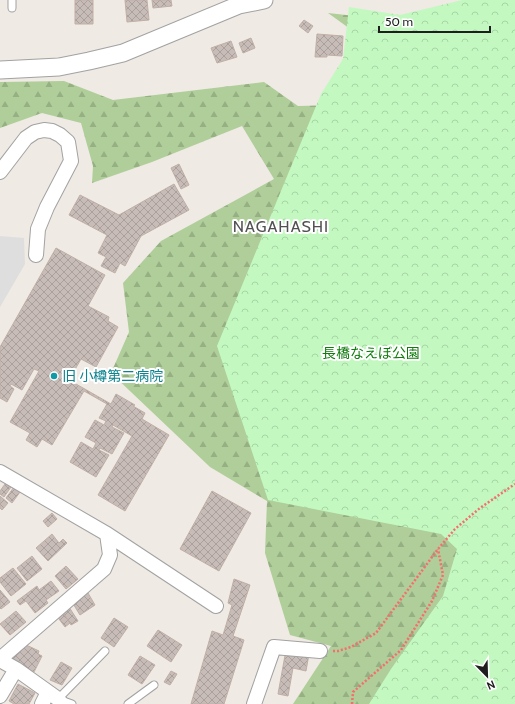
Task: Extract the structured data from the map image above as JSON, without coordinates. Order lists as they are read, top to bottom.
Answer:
{
  "districts": ["NAGAHASHI"],
  "parks": ["長橋なえぼ公園"],
  "places": ["旧 小樽第二病院"],
  "scale_bar": "50 m",
  "north": "bottom right"
}
